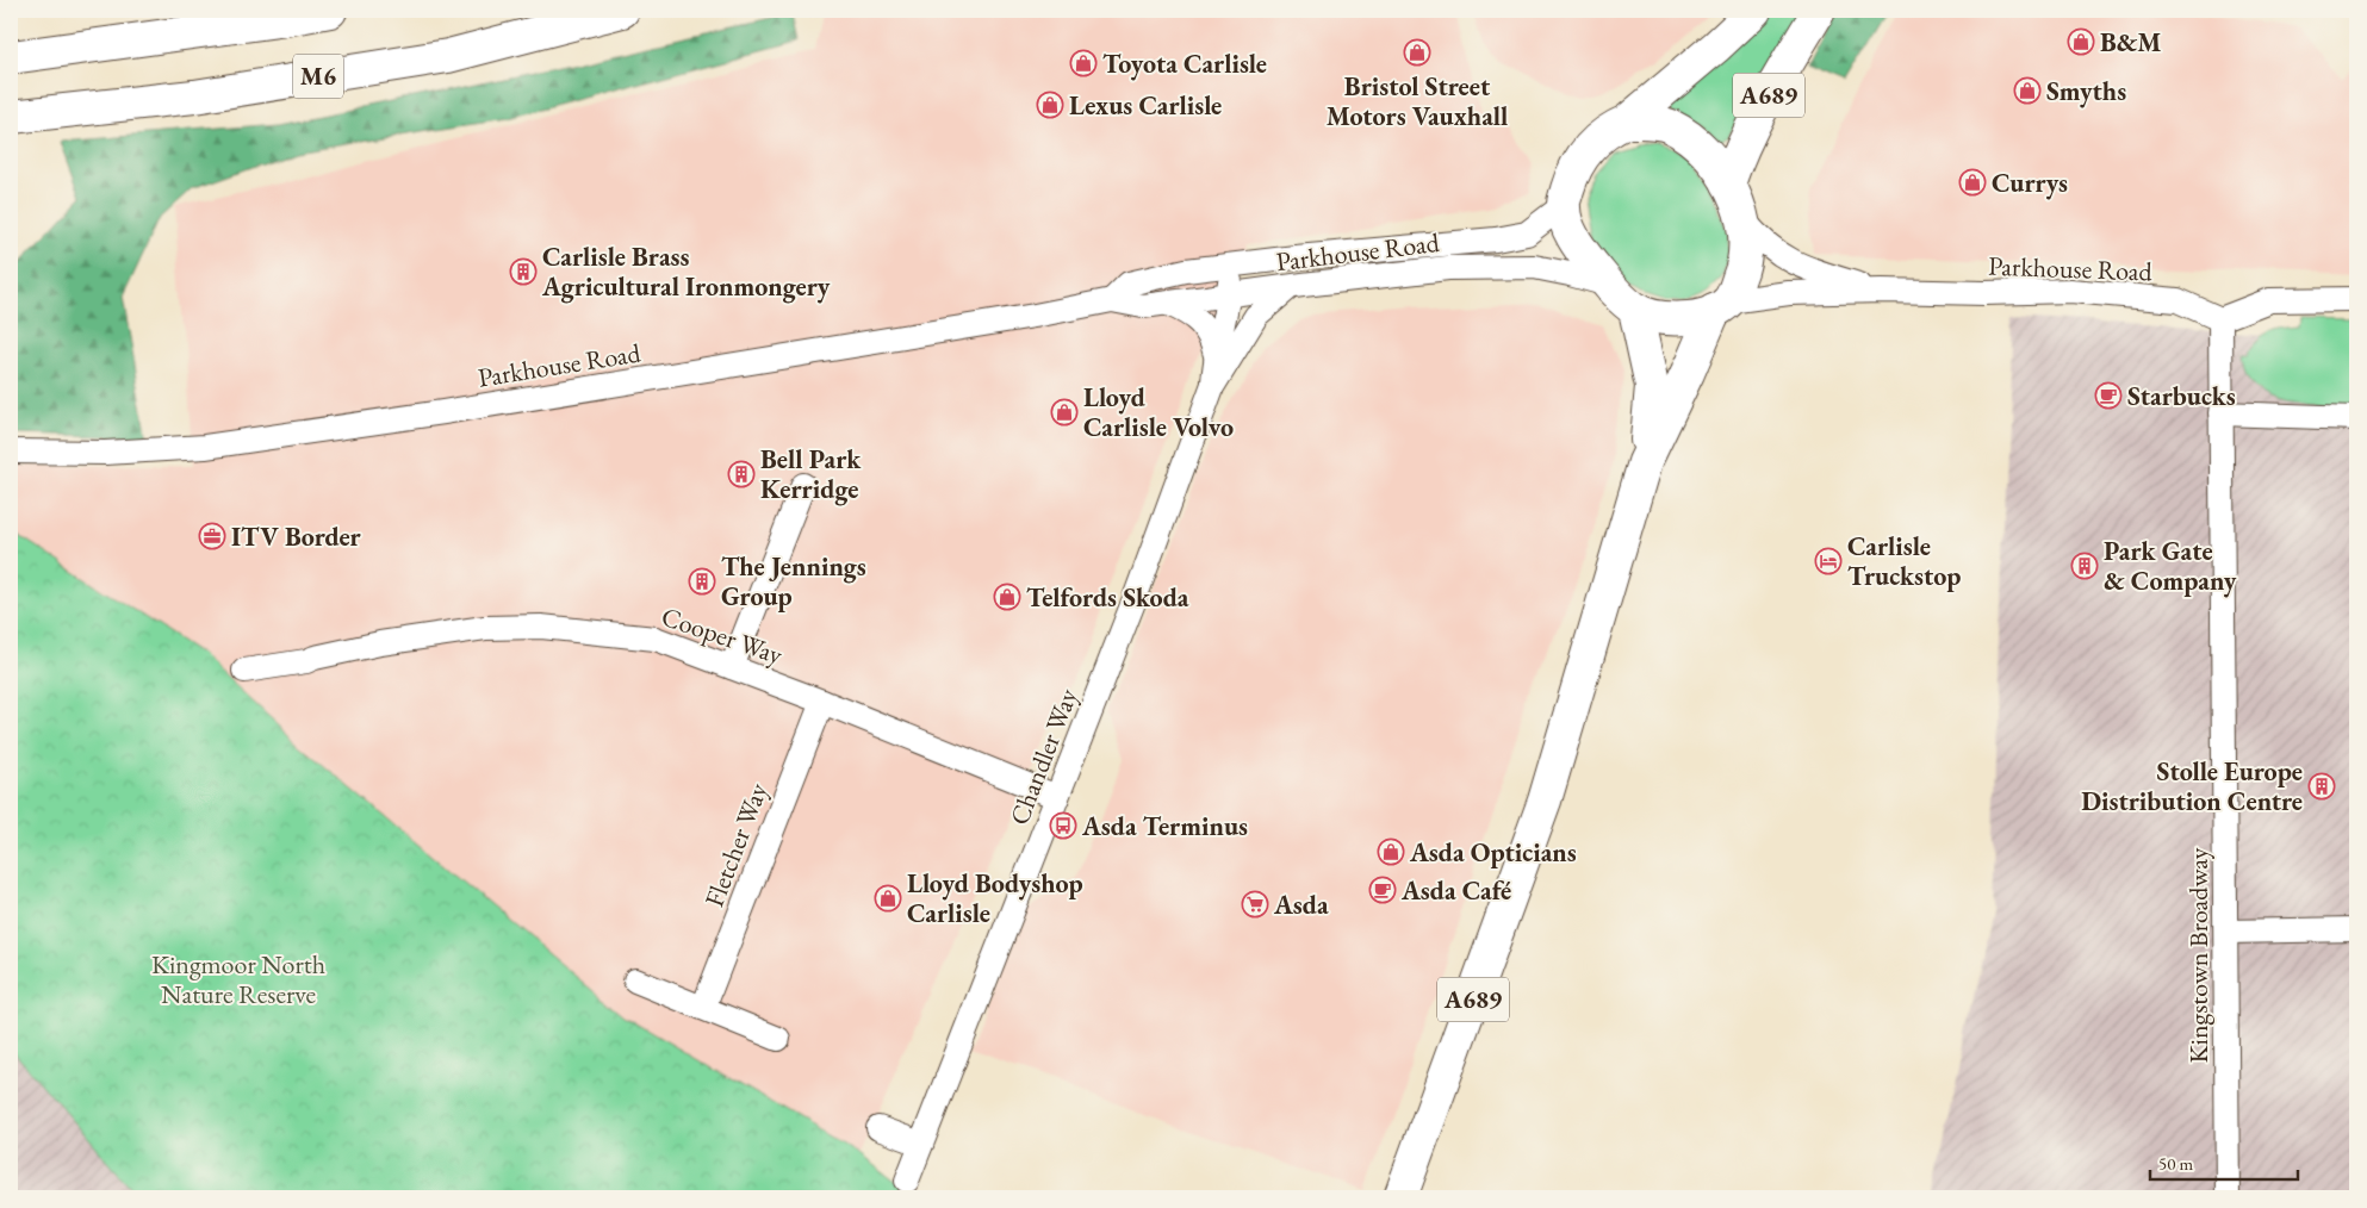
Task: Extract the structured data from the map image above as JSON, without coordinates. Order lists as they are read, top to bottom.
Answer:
{
  "streets": {
    "highway": ["M6", "A689"],
    "street": [
      "Parkhouse Road",
      "Cooper Way",
      "Chandler Way",
      "Fletcher Way",
      "Kingstown Broadway"
    ]
  },
  "crossings": [
    ["A689", "Parkhouse Road"],
    ["Parkhouse Road", "Chandler Way"],
    ["Parkhouse Road", "Kingstown Broadway"],
    ["Cooper Way", "Chandler Way"],
    ["Cooper Way", "Fletcher Way"]
  ],
  "parks": ["Kingmoor North Nature Reserve"],
  "places": {
    "shop": [
      "B&M",
      "Bristol Street Motors Vauxhall",
      "Toyota Carlisle",
      "Smyths",
      "Lexus Carlisle",
      "Currys",
      "Lloyd Carlisle Volvo",
      "Telfords Skoda",
      "Asda Opticians",
      "Lloyd Bodyshop Carlisle"
    ],
    "building": [
      "Carlisle Brass Agricultural Ironmongery",
      "Bell Park Kerridge",
      "Park Gate & Company",
      "The Jennings Group",
      "Stolle Europe Distribution Centre"
    ],
    "cafe": ["Starbucks", "Asda Café"],
    "office": ["ITV Border"],
    "hotel": ["Carlisle Truckstop"],
    "bus stop": ["Asda Terminus"],
    "supermarket": ["Asda"]
  },
  "scale_bar": "50 m"
}
